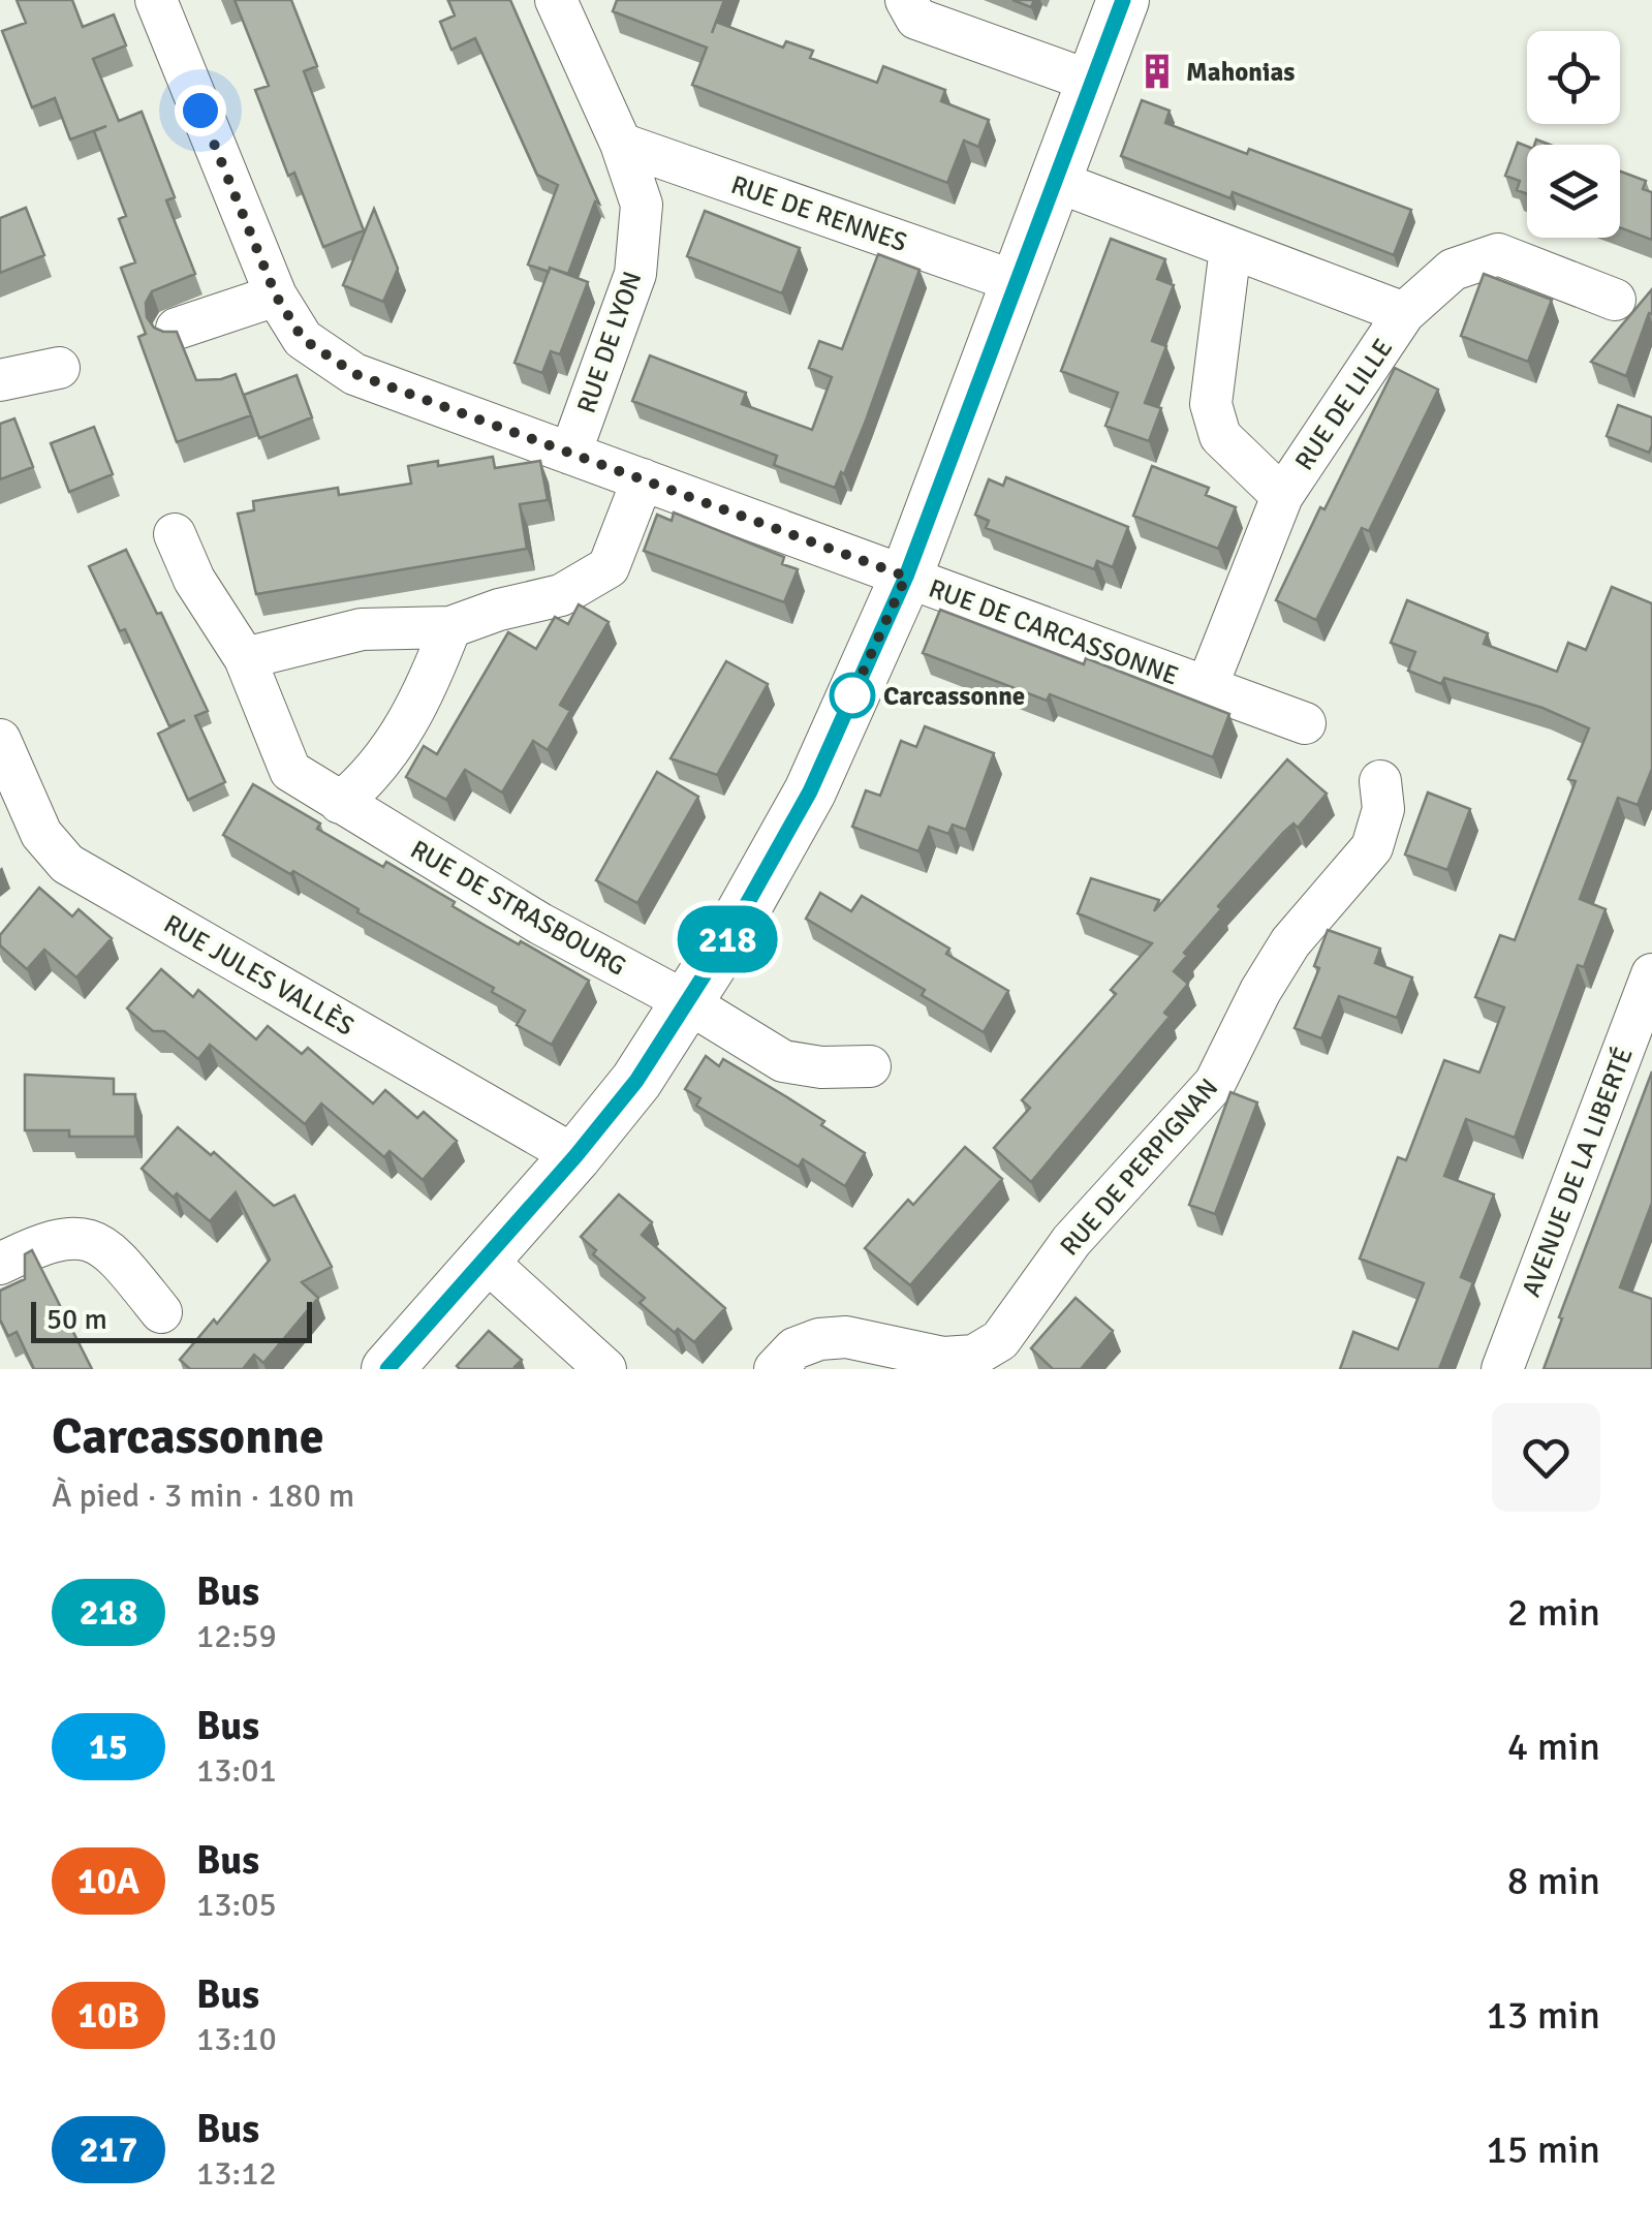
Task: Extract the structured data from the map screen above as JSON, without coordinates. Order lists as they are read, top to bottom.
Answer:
{
  "streets": {
    "street": [
      "RUE DE RENNES",
      "RUE DE LYON",
      "RUE DE LILLE",
      "RUE DE CARCASSONNE",
      "RUE DE STRASBOURG",
      "RUE JULES VALLÈS",
      "RUE DE PERPIGNAN",
      "AVENUE DE LA LIBERTÉ"
    ]
  },
  "crossings": [
    ["RUE DE RENNES", "RUE DE LYON"],
    ["RUE DE LYON", "RUE DE CARCASSONNE"],
    ["RUE DE LILLE", "RUE DE CARCASSONNE"]
  ],
  "places": {
    "building": ["Mahonias"],
    "other": ["Carcassonne"]
  },
  "lines": ["bus line 218"],
  "scale_bar": "50 m",
  "page": {
    "on_map": "218",
    "scale": "50 m",
    "heading": ["Carcassonne", "À pied · 3 min · 180 m"],
    "list": [
      {
        "mark": "218",
        "name": "Bus",
        "note": "12:59",
        "value": "2 min"
      },
      {
        "mark": "15",
        "name": "Bus",
        "note": "13:01",
        "value": "4 min"
      },
      {
        "mark": "10A",
        "name": "Bus",
        "note": "13:05",
        "value": "8 min"
      },
      {
        "mark": "10B",
        "name": "Bus",
        "note": "13:10",
        "value": "13 min"
      },
      {
        "mark": "217",
        "name": "Bus",
        "note": "13:12",
        "value": "15 min"
      }
    ]
  }
}
